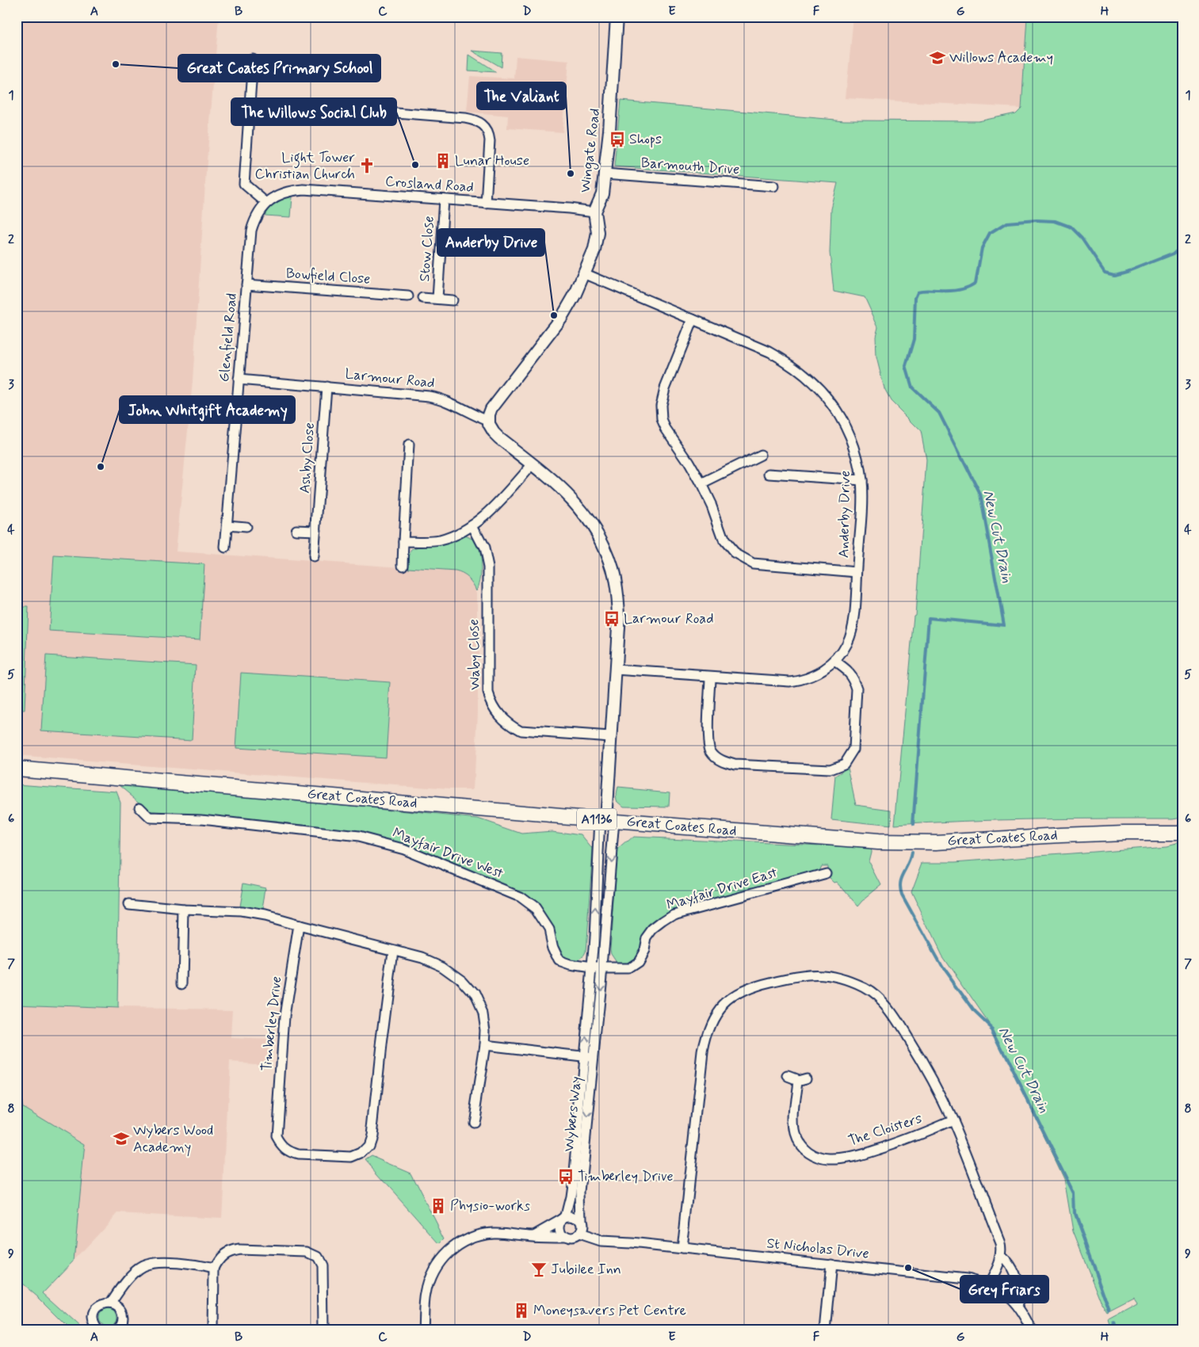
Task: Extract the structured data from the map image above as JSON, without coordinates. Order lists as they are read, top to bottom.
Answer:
{
  "streets": {
    "main road": ["Great Coates Road", "A1136"],
    "street": [
      "Wingate Road",
      "Barmouth Drive",
      "Crosland Road",
      "Stow Close",
      "Bowfield Close",
      "Glenfield Road",
      "Larmour Road",
      "Ashby Close",
      "Anderby Drive",
      "Waby Close",
      "Mayfair Drive West",
      "Mayfair Drive East",
      "Timberley Drive",
      "Wybers Way",
      "The Cloisters",
      "St Nicholas Drive"
    ]
  },
  "crossings": [
    ["Wingate Road", "Barmouth Drive"],
    ["Wingate Road", "Crosland Road"],
    ["Wingate Road", "Larmour Road"],
    ["Wingate Road", "Anderby Drive"],
    ["Crosland Road", "Stow Close"],
    ["Crosland Road", "Glenfield Road"],
    ["Bowfield Close", "Glenfield Road"],
    ["Glenfield Road", "Larmour Road"],
    ["Larmour Road", "Ashby Close"],
    ["Great Coates Road", "Wybers Way"],
    ["Mayfair Drive West", "Wybers Way"],
    ["Mayfair Drive East", "Wybers Way"],
    ["Wybers Way", "St Nicholas Drive"]
  ],
  "water": ["New Cut Drain"],
  "places": {
    "school or university": ["Willows Academy", "Wybers Wood Academy"],
    "other": [
      "Great Coates Primary School",
      "The Willows Social Club",
      "The Valiant",
      "Anderby Drive",
      "John Whitgift Academy",
      "Grey Friars"
    ],
    "bus stop": ["Shops", "Larmour Road", "Timberley Drive"],
    "building": ["Lunar House", "Physio-works", "Moneysavers Pet Centre"],
    "church": ["Light Tower Christian Church"],
    "bar": ["Jubilee Inn"]
  },
  "grid": {
    "columns": [
      "A",
      "B",
      "C",
      "D",
      "E",
      "F",
      "G",
      "H"
    ],
    "rows": [
      "1",
      "2",
      "3",
      "4",
      "5",
      "6",
      "7",
      "8",
      "9"
    ]
  }
}
